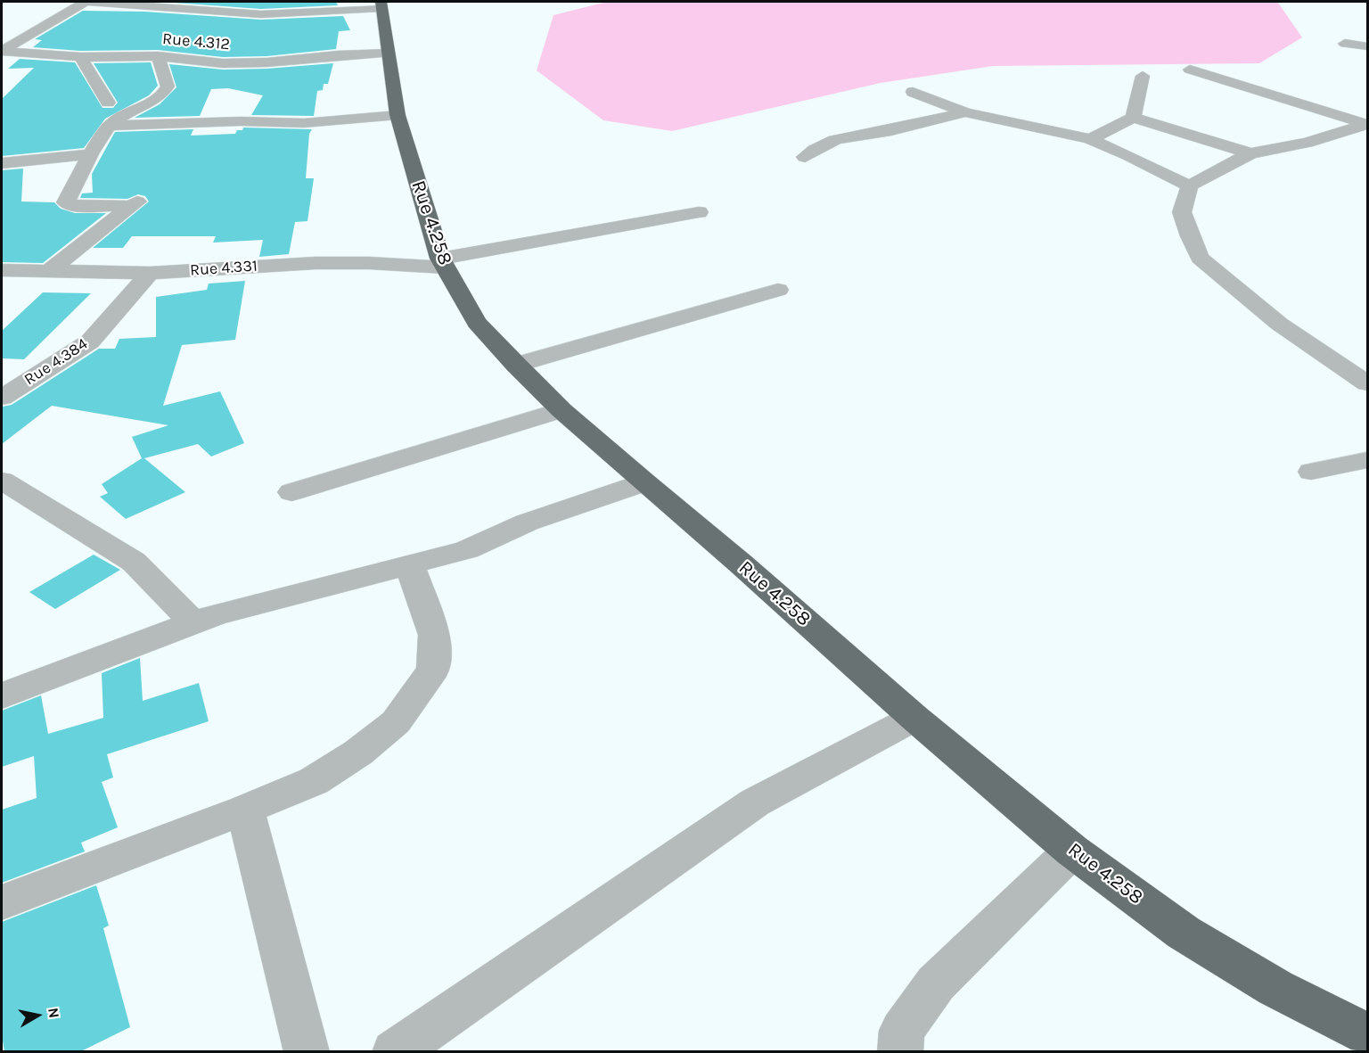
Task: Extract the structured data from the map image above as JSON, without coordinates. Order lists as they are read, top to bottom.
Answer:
{
  "streets": {
    "highway": ["Rue 4.258"],
    "street": ["Rue 4.312", "Rue 4.331", "Rue 4.384"]
  },
  "crossings": [
    ["Rue 4.312", "Rue 4.258"],
    ["Rue 4.258", "Rue 4.331"],
    ["Rue 4.331", "Rue 4.384"]
  ],
  "north": "right"
}
